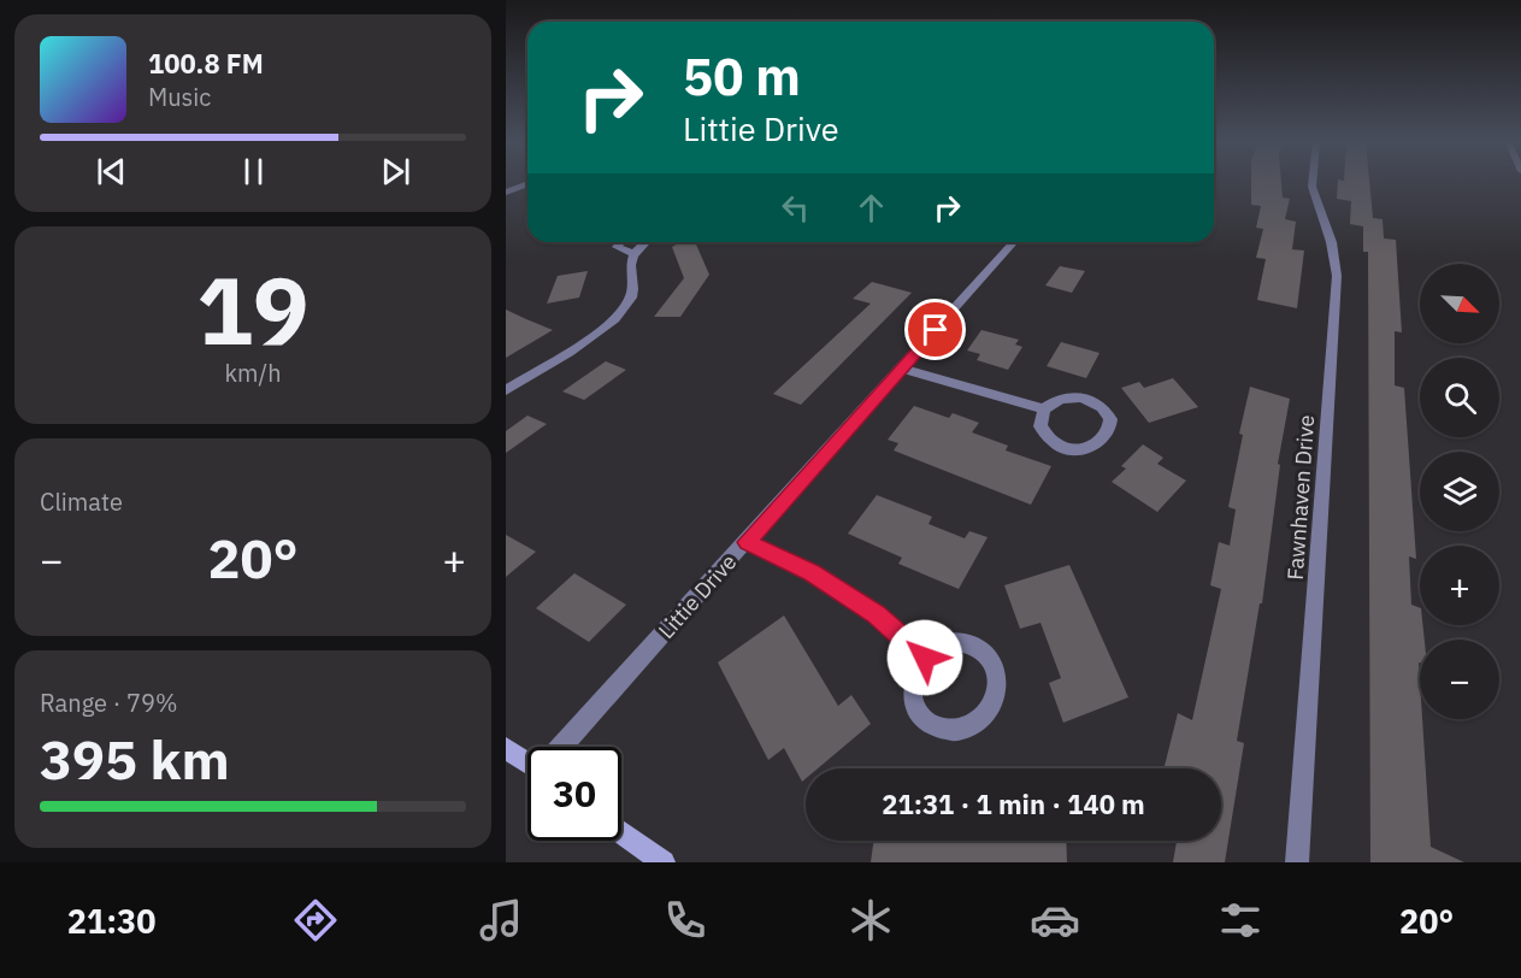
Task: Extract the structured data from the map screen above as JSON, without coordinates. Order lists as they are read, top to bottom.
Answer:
{
  "streets": {
    "street": ["Fawnhaven Drive", "Littie Drive"]
  },
  "north": "bottom right",
  "page": {
    "turn": ["50 m", "Littie Drive"],
    "song": ["100.8 FM", "Music"],
    "tile": [
      ["19", "km/h"],
      "Climate",
      ["Range · 79%", "395 km"]
    ],
    "map_buttons": ["+", "−"],
    "heat": ["−", "20°", "+"],
    "limit": "30",
    "trip": "21:31 · 1 min · 140 m",
    "tabs": ["21:30", "20°"]
  }
}
